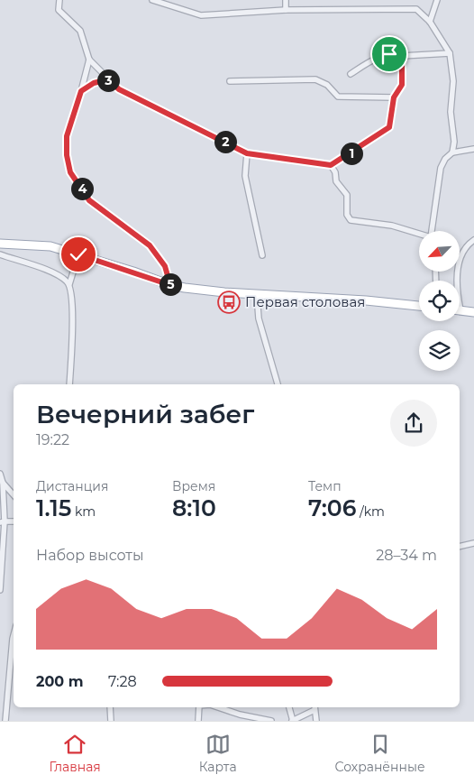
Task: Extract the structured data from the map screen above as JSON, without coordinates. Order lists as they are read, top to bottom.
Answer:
{
  "places": {
    "bus stop": ["Первая столовая"]
  },
  "north": "bottom left",
  "page": {
    "pins": [
      "3",
      "2",
      "1",
      "4",
      "5"
    ],
    "heading": ["Вечерний забег", "19:22"],
    "stats": [
      ["Дистанция", "1.15 km"],
      ["Время", "8:10"],
      ["Темп", "7:06 /km"]
    ],
    "chart": ["Набор высоты", "28–34 m"],
    "list": [
      {
        "name": "200 m",
        "note": "7:28"
      }
    ],
    "tabs": ["Главная", "Карта", "Сохранённые"]
  }
}
